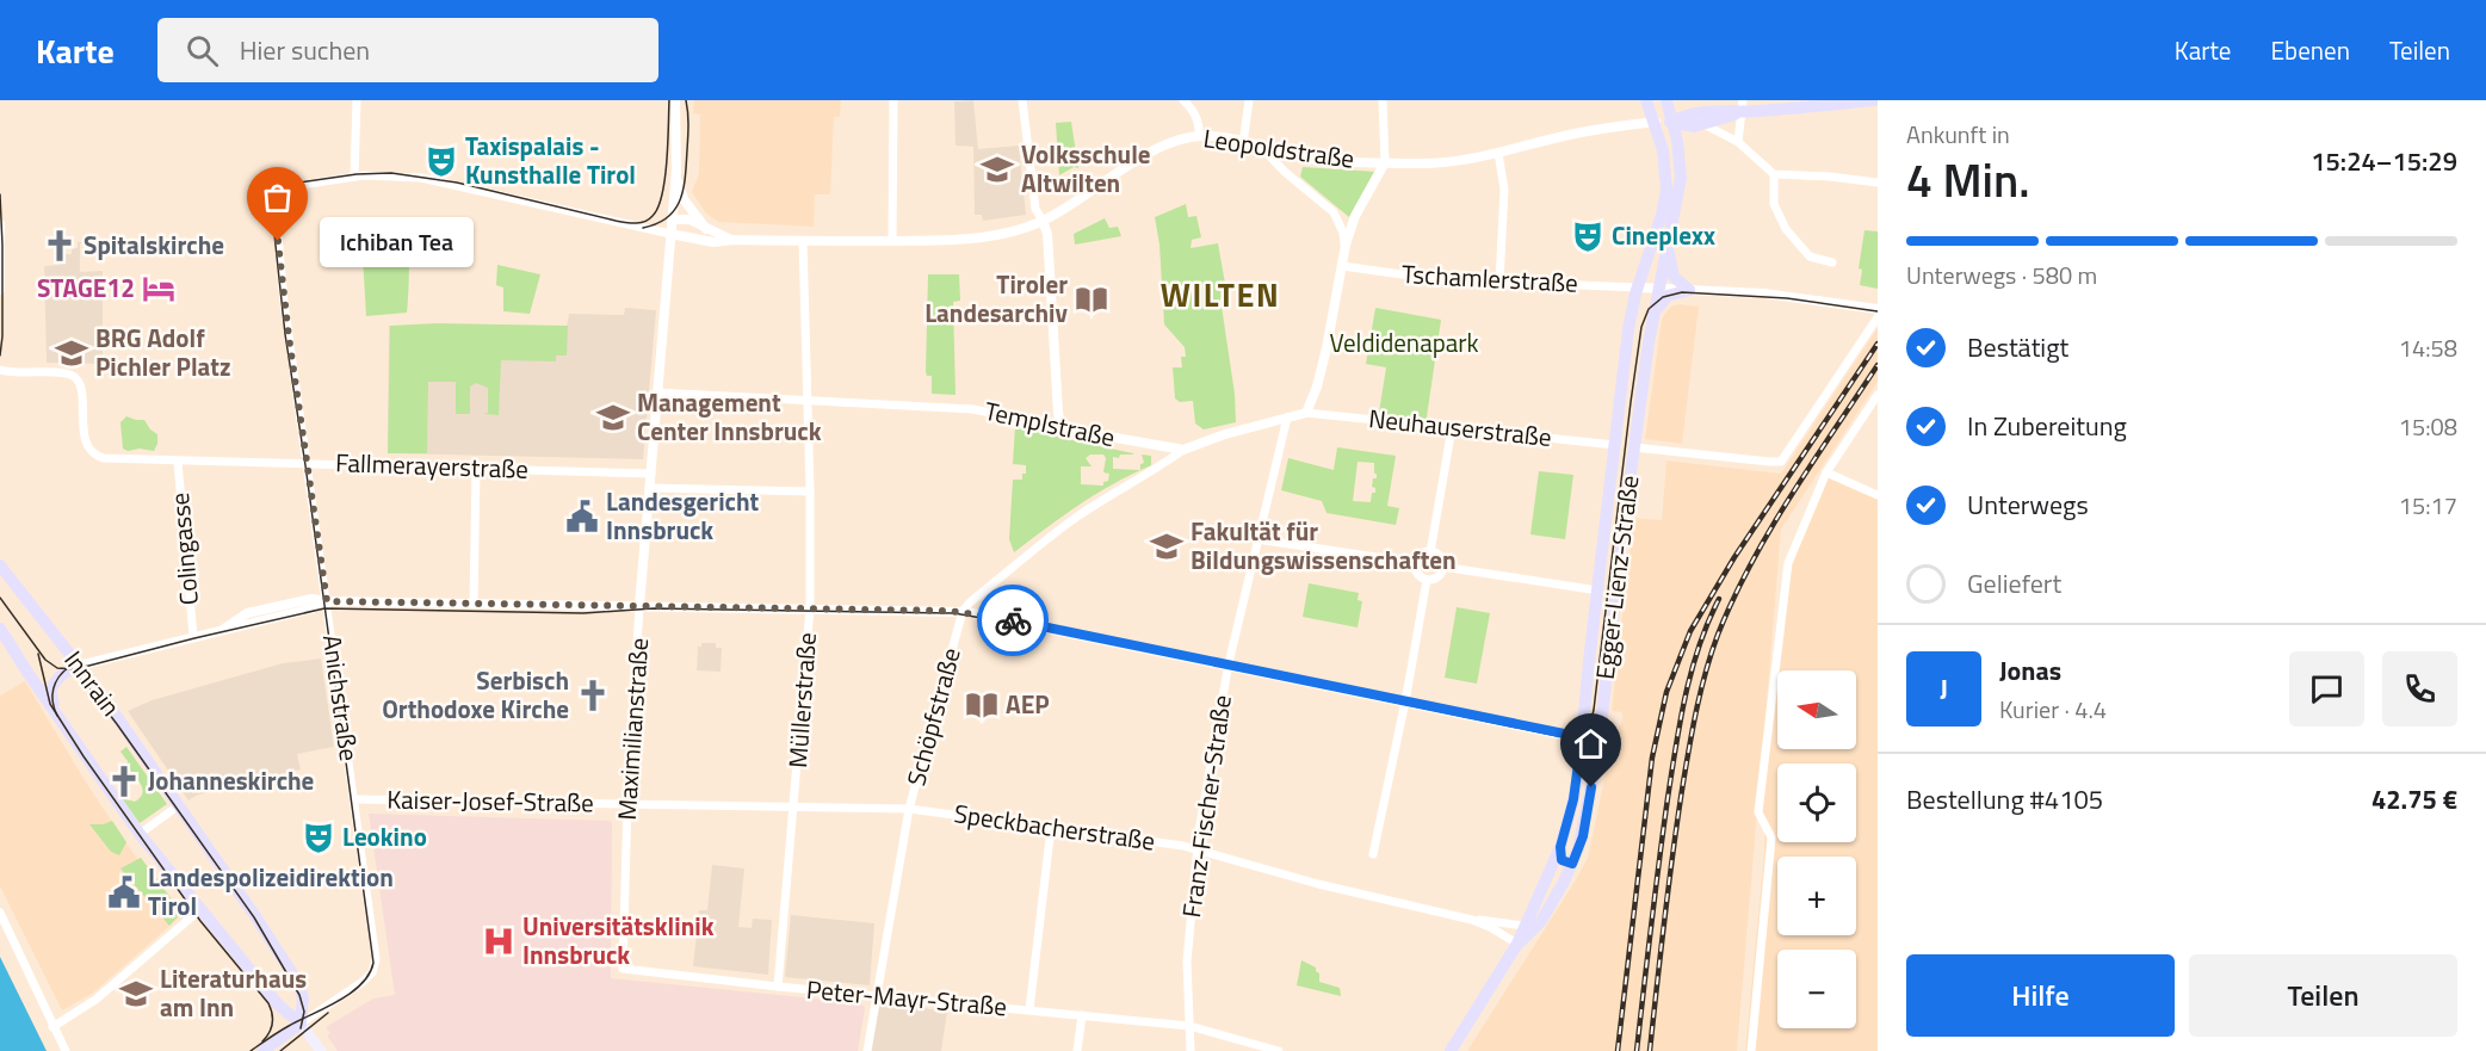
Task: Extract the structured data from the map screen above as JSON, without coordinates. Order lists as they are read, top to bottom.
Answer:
{
  "streets": {
    "main road": ["Leopoldstraße", "Egger-Lienz-Straße", "Innrain"],
    "street": [
      "Tschamlerstraße",
      "Templstraße",
      "Neuhauserstraße",
      "Fallmerayerstraße",
      "Colingasse",
      "Anichstraße",
      "Müllerstraße",
      "Schöpfstraße",
      "Maximilianstraße",
      "Kaiser-Josef-Straße",
      "Franz-Fischer-Straße",
      "Speckbacherstraße",
      "Peter-Mayr-Straße"
    ]
  },
  "crossings": [
    ["Leopoldstraße", "Egger-Lienz-Straße"],
    ["Leopoldstraße", "Müllerstraße"],
    ["Leopoldstraße", "Maximilianstraße"],
    ["Tschamlerstraße", "Egger-Lienz-Straße"],
    ["Templstraße", "Müllerstraße"],
    ["Templstraße", "Maximilianstraße"],
    ["Neuhauserstraße", "Egger-Lienz-Straße"],
    ["Fallmerayerstraße", "Colingasse"],
    ["Fallmerayerstraße", "Anichstraße"],
    ["Fallmerayerstraße", "Maximilianstraße"],
    ["Egger-Lienz-Straße", "Speckbacherstraße"],
    ["Innrain", "Anichstraße"],
    ["Anichstraße", "Kaiser-Josef-Straße"],
    ["Müllerstraße", "Speckbacherstraße"],
    ["Müllerstraße", "Peter-Mayr-Straße"],
    ["Schöpfstraße", "Speckbacherstraße"],
    ["Schöpfstraße", "Peter-Mayr-Straße"],
    ["Maximilianstraße", "Kaiser-Josef-Straße"],
    ["Maximilianstraße", "Speckbacherstraße"],
    ["Maximilianstraße", "Peter-Mayr-Straße"],
    ["Kaiser-Josef-Straße", "Speckbacherstraße"],
    ["Franz-Fischer-Straße", "Speckbacherstraße"],
    ["Franz-Fischer-Straße", "Peter-Mayr-Straße"]
  ],
  "districts": ["WILTEN"],
  "parks": ["Veldidenapark"],
  "places": {
    "theatre": ["Taxispalais - Kunsthalle Tirol", "Cineplexx", "Leokino"],
    "school or university": [
      "Volksschule Altwilten",
      "BRG Adolf Pichler Platz",
      "Management Center Innsbruck",
      "Fakultät für Bildungswissenschaften",
      "Literaturhaus am Inn"
    ],
    "other": ["Ichiban Tea"],
    "church": ["Spitalskirche", "Serbisch Orthodoxe Kirche", "Johanneskirche"],
    "hotel": ["STAGE12"],
    "library": ["Tiroler Landesarchiv", "AEP"],
    "public building": ["Landesgericht Innsbruck", "Landespolizeidirektion Tirol"],
    "hospital": ["Universitätsklinik Innsbruck"]
  },
  "north": "left",
  "page": {
    "header": "Karte",
    "search": "Hier suchen",
    "nav": ["Karte", "Ebenen", "Teilen"],
    "heading": ["4 Min.", "Ankunft in", "15:24–15:29"],
    "panel": [
      "Jonas",
      "Kurier · 4.4",
      "Bestellung #4105",
      "42.75 €"
    ],
    "bubble": "Ichiban Tea",
    "bar": "Unterwegs · 580 m",
    "list": [
      ["Bestätigt", "14:58"],
      ["In Zubereitung", "15:08"],
      ["Unterwegs", "15:17"],
      "Geliefert"
    ],
    "round": "J",
    "map_buttons": ["+", "−"],
    "buttons": ["Hilfe", "Teilen"]
  }
}
